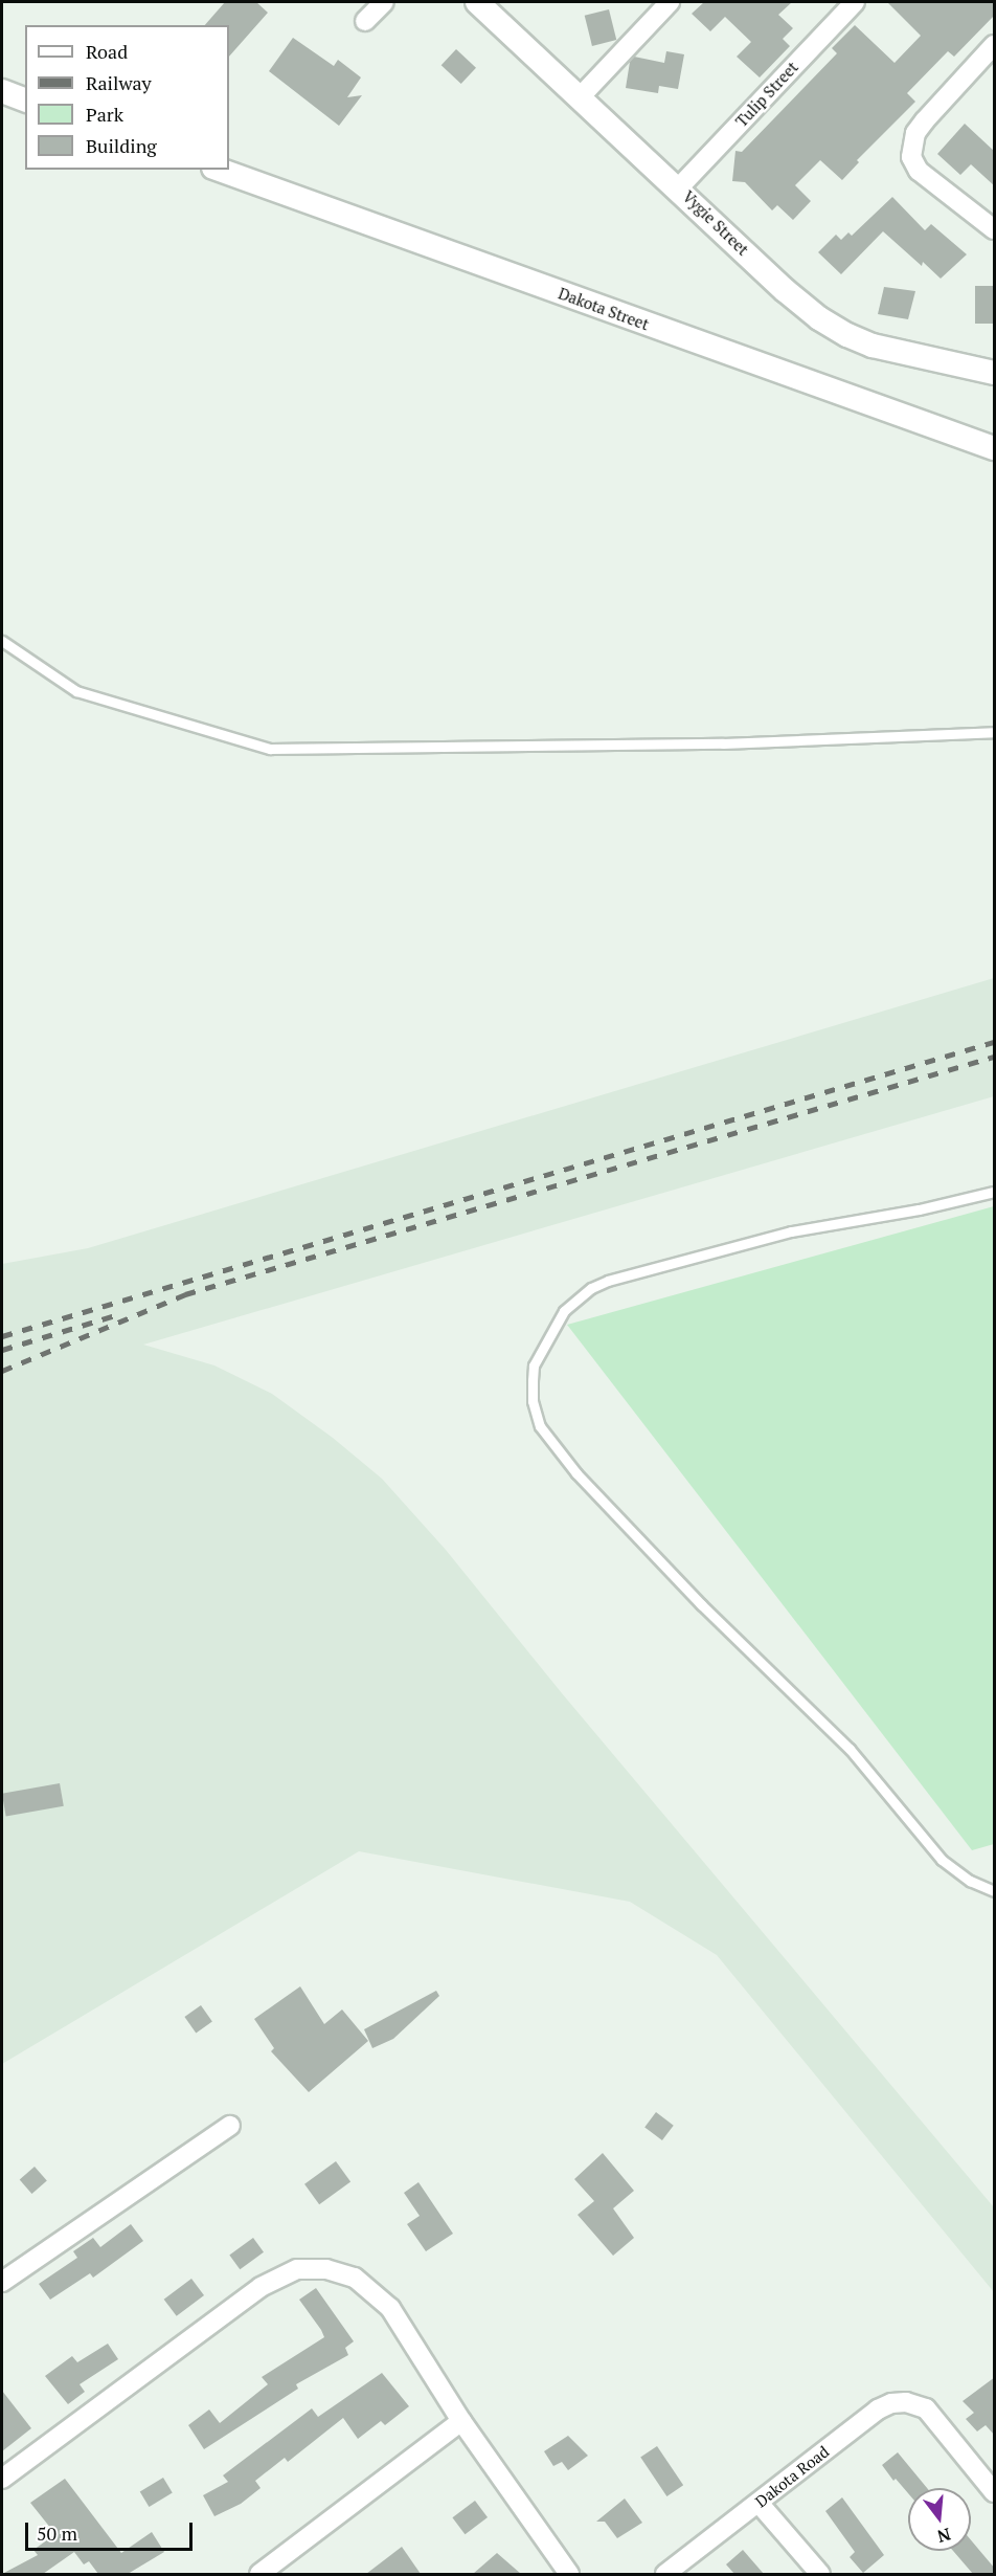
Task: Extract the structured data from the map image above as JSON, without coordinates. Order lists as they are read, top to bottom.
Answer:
{
  "streets": {
    "street": [
      "Tulip Street",
      "Vygie Street",
      "Dakota Street",
      "Dakota Road"
    ]
  },
  "crossings": [
    ["Tulip Street", "Vygie Street"]
  ],
  "legend": [
    "Road",
    "Railway",
    "Park",
    "Building"
  ],
  "scale_bar": "50 m",
  "north": "bottom"
}
